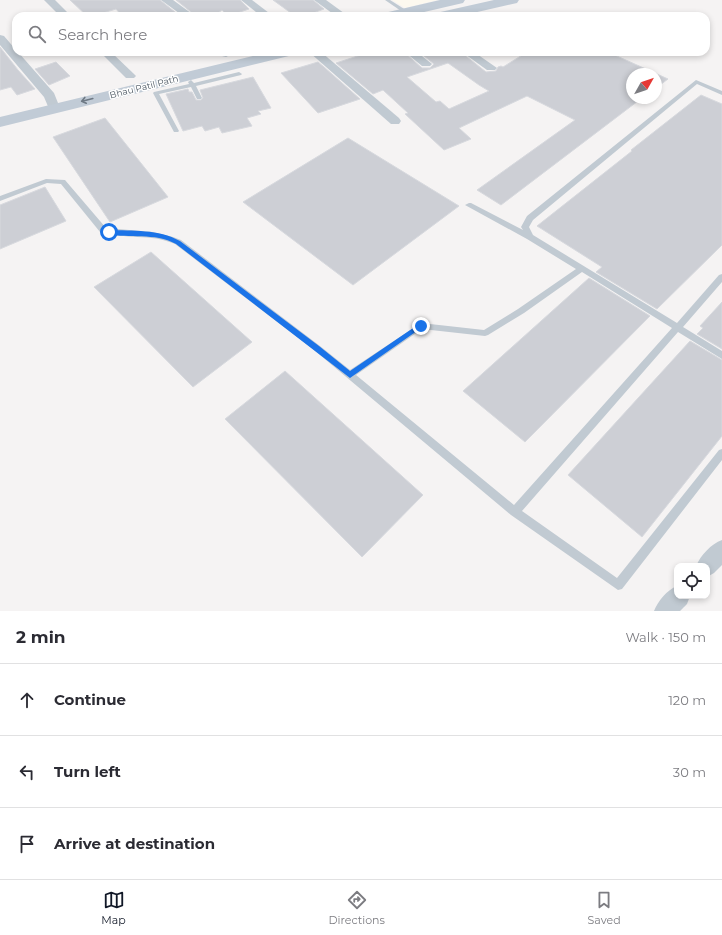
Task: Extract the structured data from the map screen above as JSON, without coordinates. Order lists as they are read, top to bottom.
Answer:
{
  "streets": {
    "main road": ["Bhau Patil Path"]
  },
  "north": "top right",
  "page": {
    "search": "Search here",
    "heading": ["2 min", "Walk · 150 m"],
    "list": [
      ["Continue", "120 m"],
      ["Turn left", "30 m"],
      "Arrive at destination"
    ],
    "nav": ["Map", "Directions", "Saved"]
  }
}
